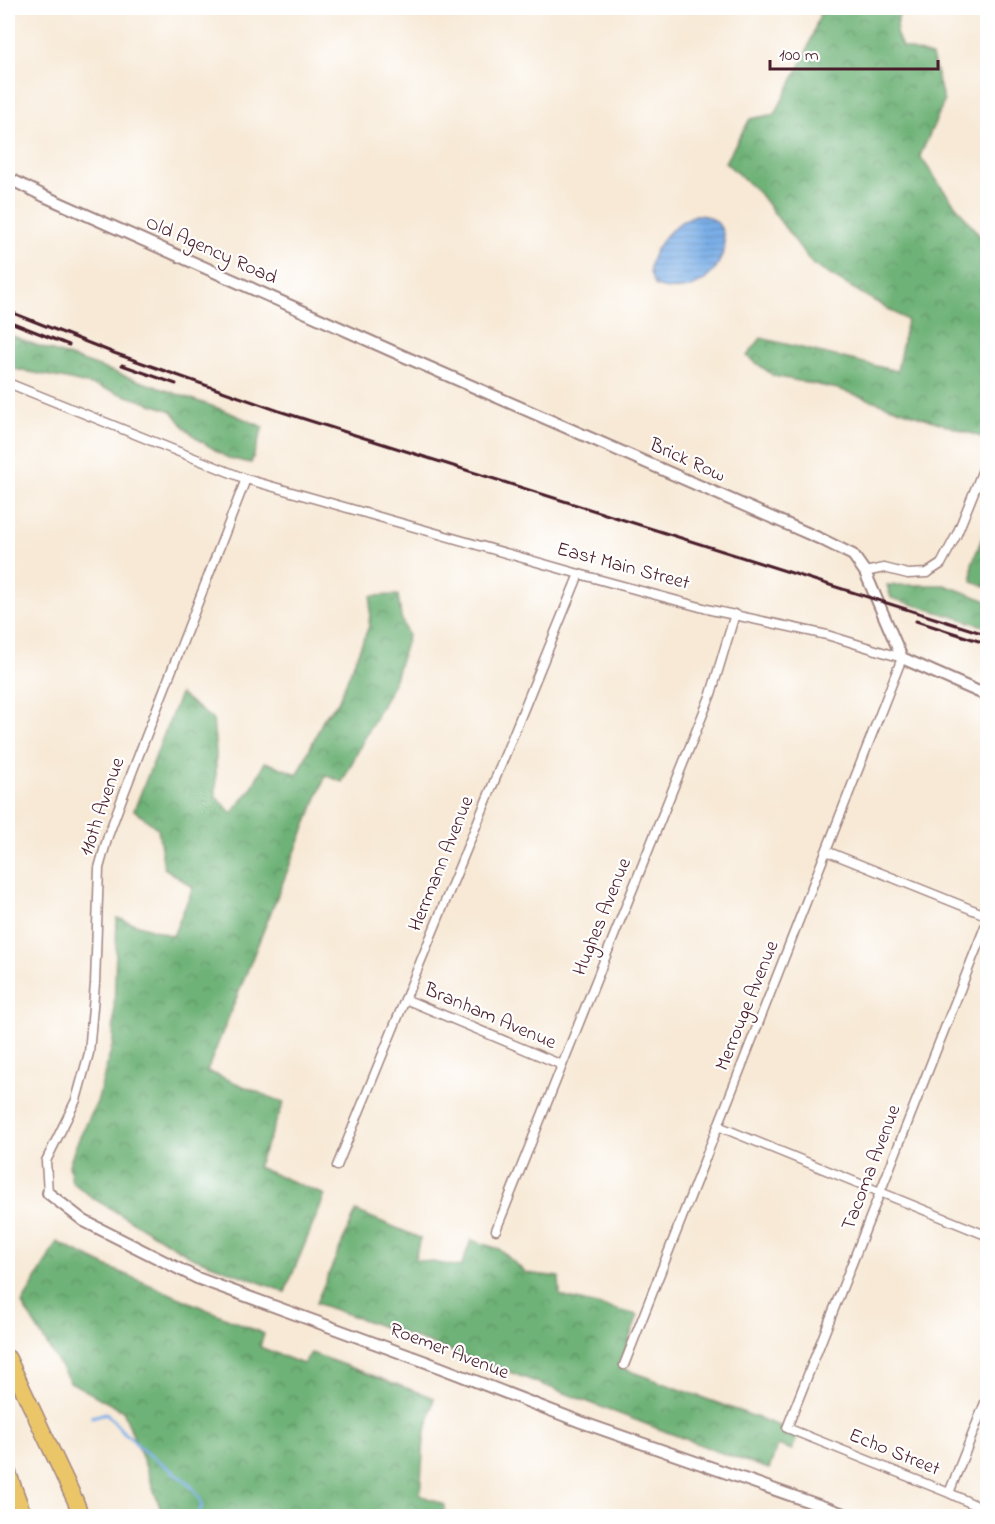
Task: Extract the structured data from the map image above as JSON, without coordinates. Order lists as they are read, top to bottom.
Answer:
{
  "streets": {
    "street": [
      "Old Agency Road",
      "Brick Row",
      "East Main Street",
      "110th Avenue",
      "Herrmann Avenue",
      "Hughes Avenue",
      "Merrouge Avenue",
      "Branham Avenue",
      "Tacoma Avenue",
      "Roemer Avenue",
      "Echo Street"
    ]
  },
  "crossings": [
    ["Old Agency Road", "Brick Row"],
    ["Brick Row", "East Main Street"],
    ["Brick Row", "Merrouge Avenue"],
    ["East Main Street", "110th Avenue"],
    ["East Main Street", "Herrmann Avenue"],
    ["East Main Street", "Hughes Avenue"],
    ["East Main Street", "Merrouge Avenue"],
    ["110th Avenue", "Roemer Avenue"],
    ["Herrmann Avenue", "Branham Avenue"],
    ["Hughes Avenue", "Branham Avenue"],
    ["Tacoma Avenue", "Echo Street"]
  ],
  "scale_bar": "100 m"
}
